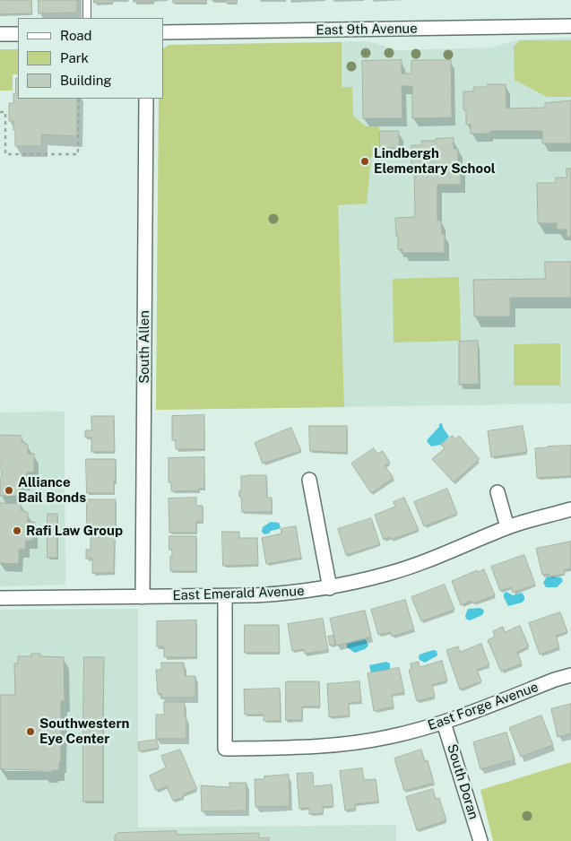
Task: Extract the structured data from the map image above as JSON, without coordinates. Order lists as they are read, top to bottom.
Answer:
{
  "streets": {
    "street": [
      "East 9th Avenue",
      "South Allen",
      "East Emerald Avenue",
      "East Forge Avenue",
      "South Doran"
    ]
  },
  "crossings": [
    ["South Allen", "East Emerald Avenue"],
    ["East Emerald Avenue", "East Forge Avenue"],
    ["East Forge Avenue", "South Doran"]
  ],
  "places": [
    "Lindbergh Elementary School",
    "Alliance Bail Bonds",
    "Rafi Law Group",
    "Southwestern Eye Center"
  ],
  "legend": ["Road", "Park", "Building"]
}
